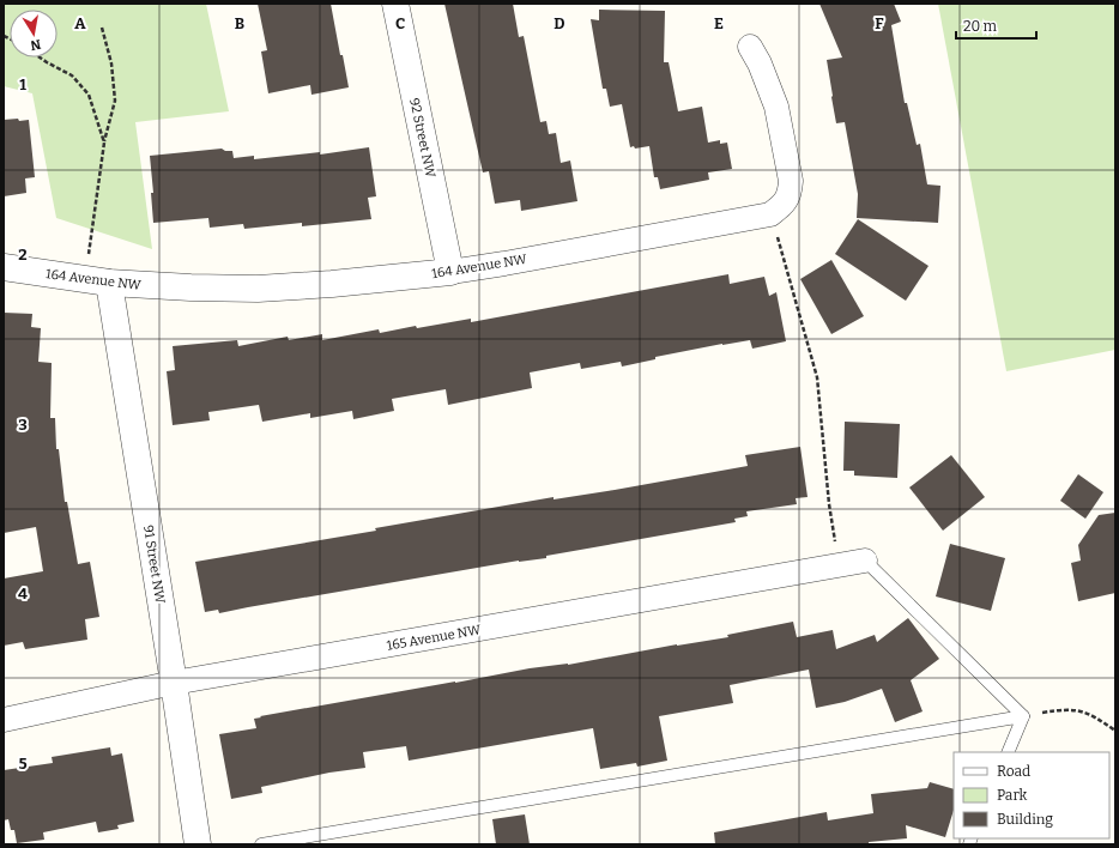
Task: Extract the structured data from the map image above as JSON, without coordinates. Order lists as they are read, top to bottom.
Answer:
{
  "streets": {
    "street": [
      "92 Street NW",
      "164 Avenue NW",
      "91 Street NW",
      "165 Avenue NW"
    ]
  },
  "crossings": [
    ["92 Street NW", "164 Avenue NW"],
    ["164 Avenue NW", "91 Street NW"],
    ["91 Street NW", "165 Avenue NW"]
  ],
  "legend": ["Road", "Park", "Building"],
  "scale_bar": "20 m",
  "north": "bottom",
  "grid": {
    "columns": [
      "A",
      "B",
      "C",
      "D",
      "E",
      "F"
    ],
    "rows": [
      "1",
      "2",
      "3",
      "4",
      "5"
    ]
  }
}
